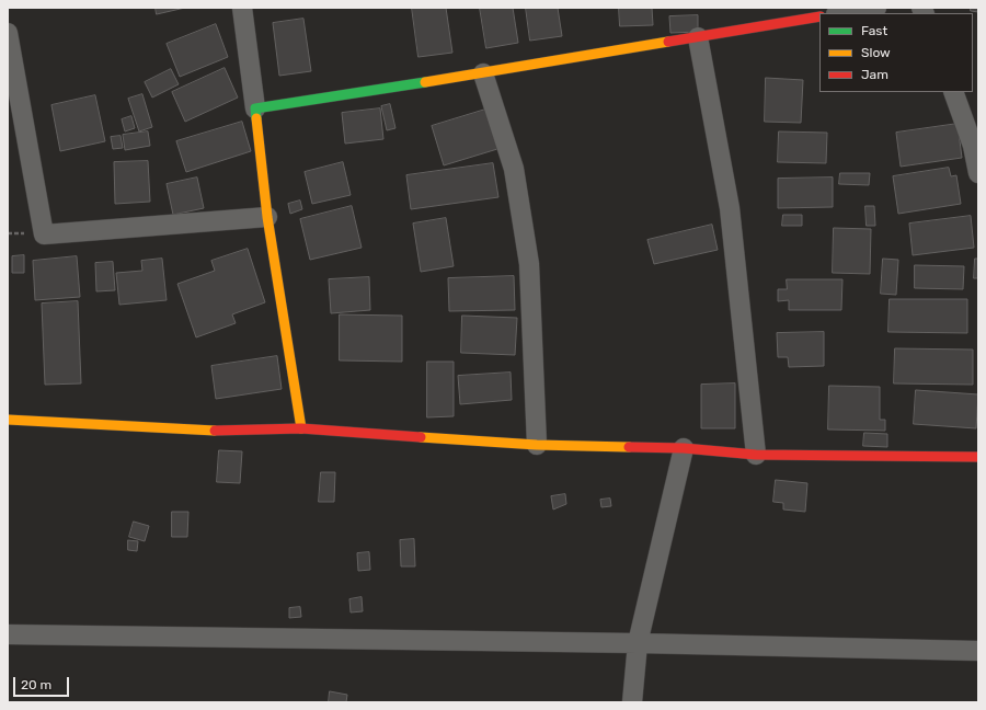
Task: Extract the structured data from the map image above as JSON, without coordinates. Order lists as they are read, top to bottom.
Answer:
{
  "legend": ["Fast", "Slow", "Jam"],
  "scale_bar": "20 m"
}
